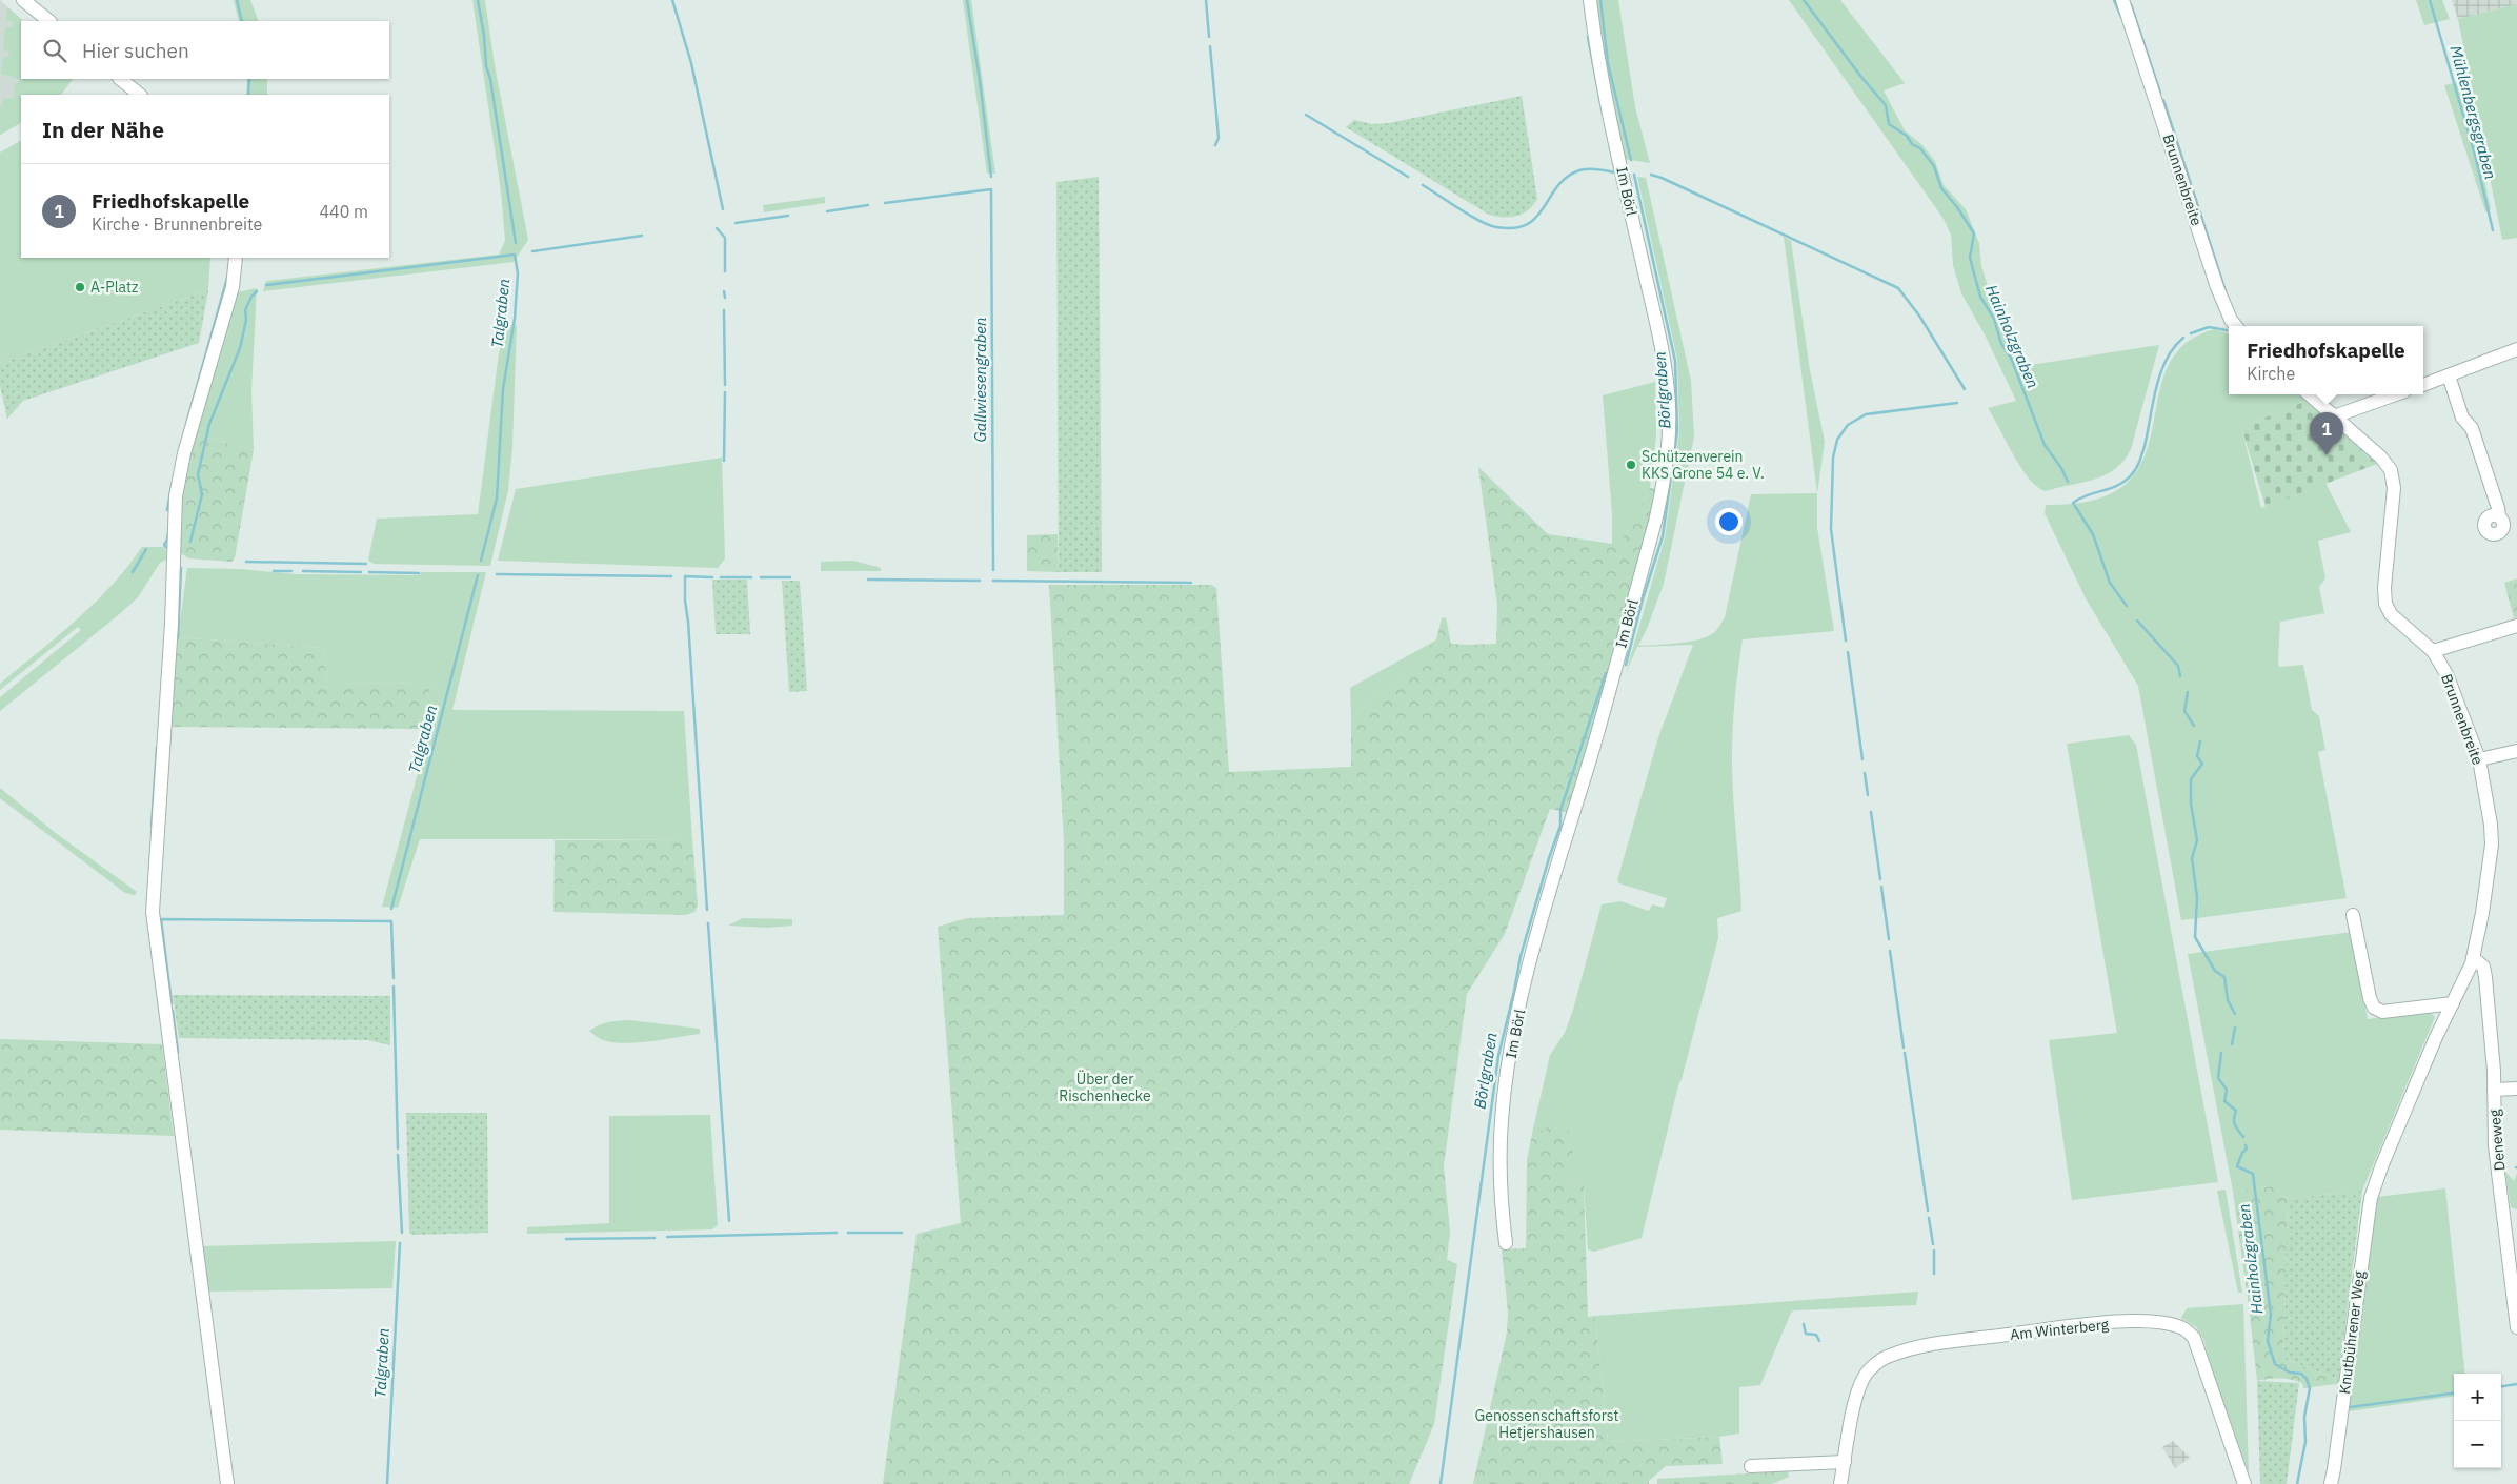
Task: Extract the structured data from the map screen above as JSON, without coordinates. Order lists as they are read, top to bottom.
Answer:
{
  "streets": {
    "street": [
      "Brunnenbreite",
      "Im Börl",
      "Deneweg",
      "Am Winterberg",
      "Knutbührener Weg"
    ]
  },
  "crossings": [
    ["Brunnenbreite", "Deneweg"],
    ["Brunnenbreite", "Knutbührener Weg"]
  ],
  "water": [
    "Mühlenbergsgraben",
    "Talgraben",
    "Hainholzgraben",
    "Gallwiesengraben",
    "Börlgraben"
  ],
  "parks": ["Über der Rischenhecke", "Genossenschaftsforst Hetjershausen"],
  "places": ["A-Platz", "Schützenverein KKS Grone 54 e. V."],
  "page": {
    "search": "Hier suchen",
    "heading": "In der Nähe",
    "list": [
      {
        "mark": "1",
        "name": "Friedhofskapelle",
        "note": "Kirche · Brunnenbreite",
        "value": "440 m"
      }
    ],
    "popup": ["Friedhofskapelle", "Kirche"],
    "pins": "1",
    "map_buttons": ["+", "−"]
  }
}
